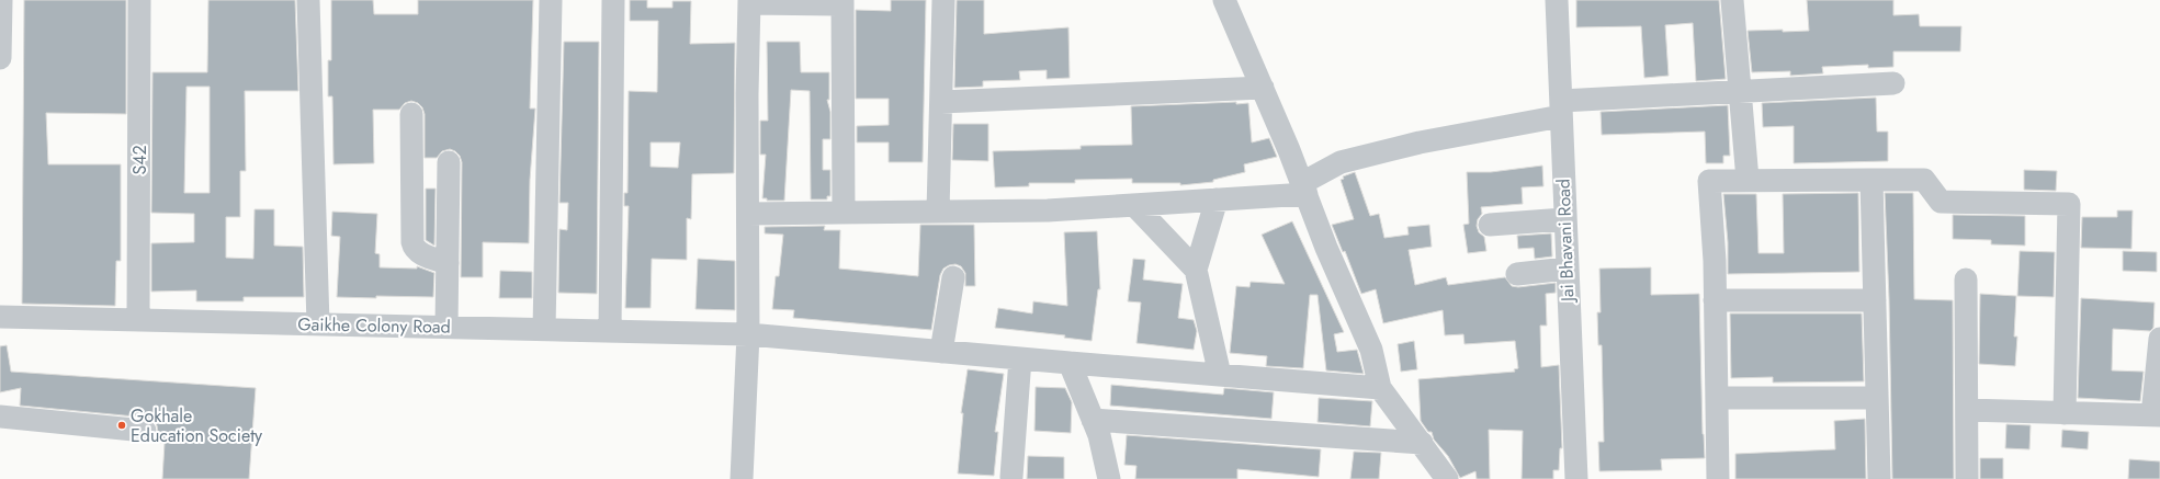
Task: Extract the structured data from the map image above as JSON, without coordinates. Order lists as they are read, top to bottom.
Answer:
{
  "streets": {
    "street": ["S42", "Jai Bhavani Road", "Gaikhe Colony Road"]
  },
  "crossings": [
    ["S42", "Gaikhe Colony Road"]
  ],
  "places": ["Gokhale Education Society"]
}
